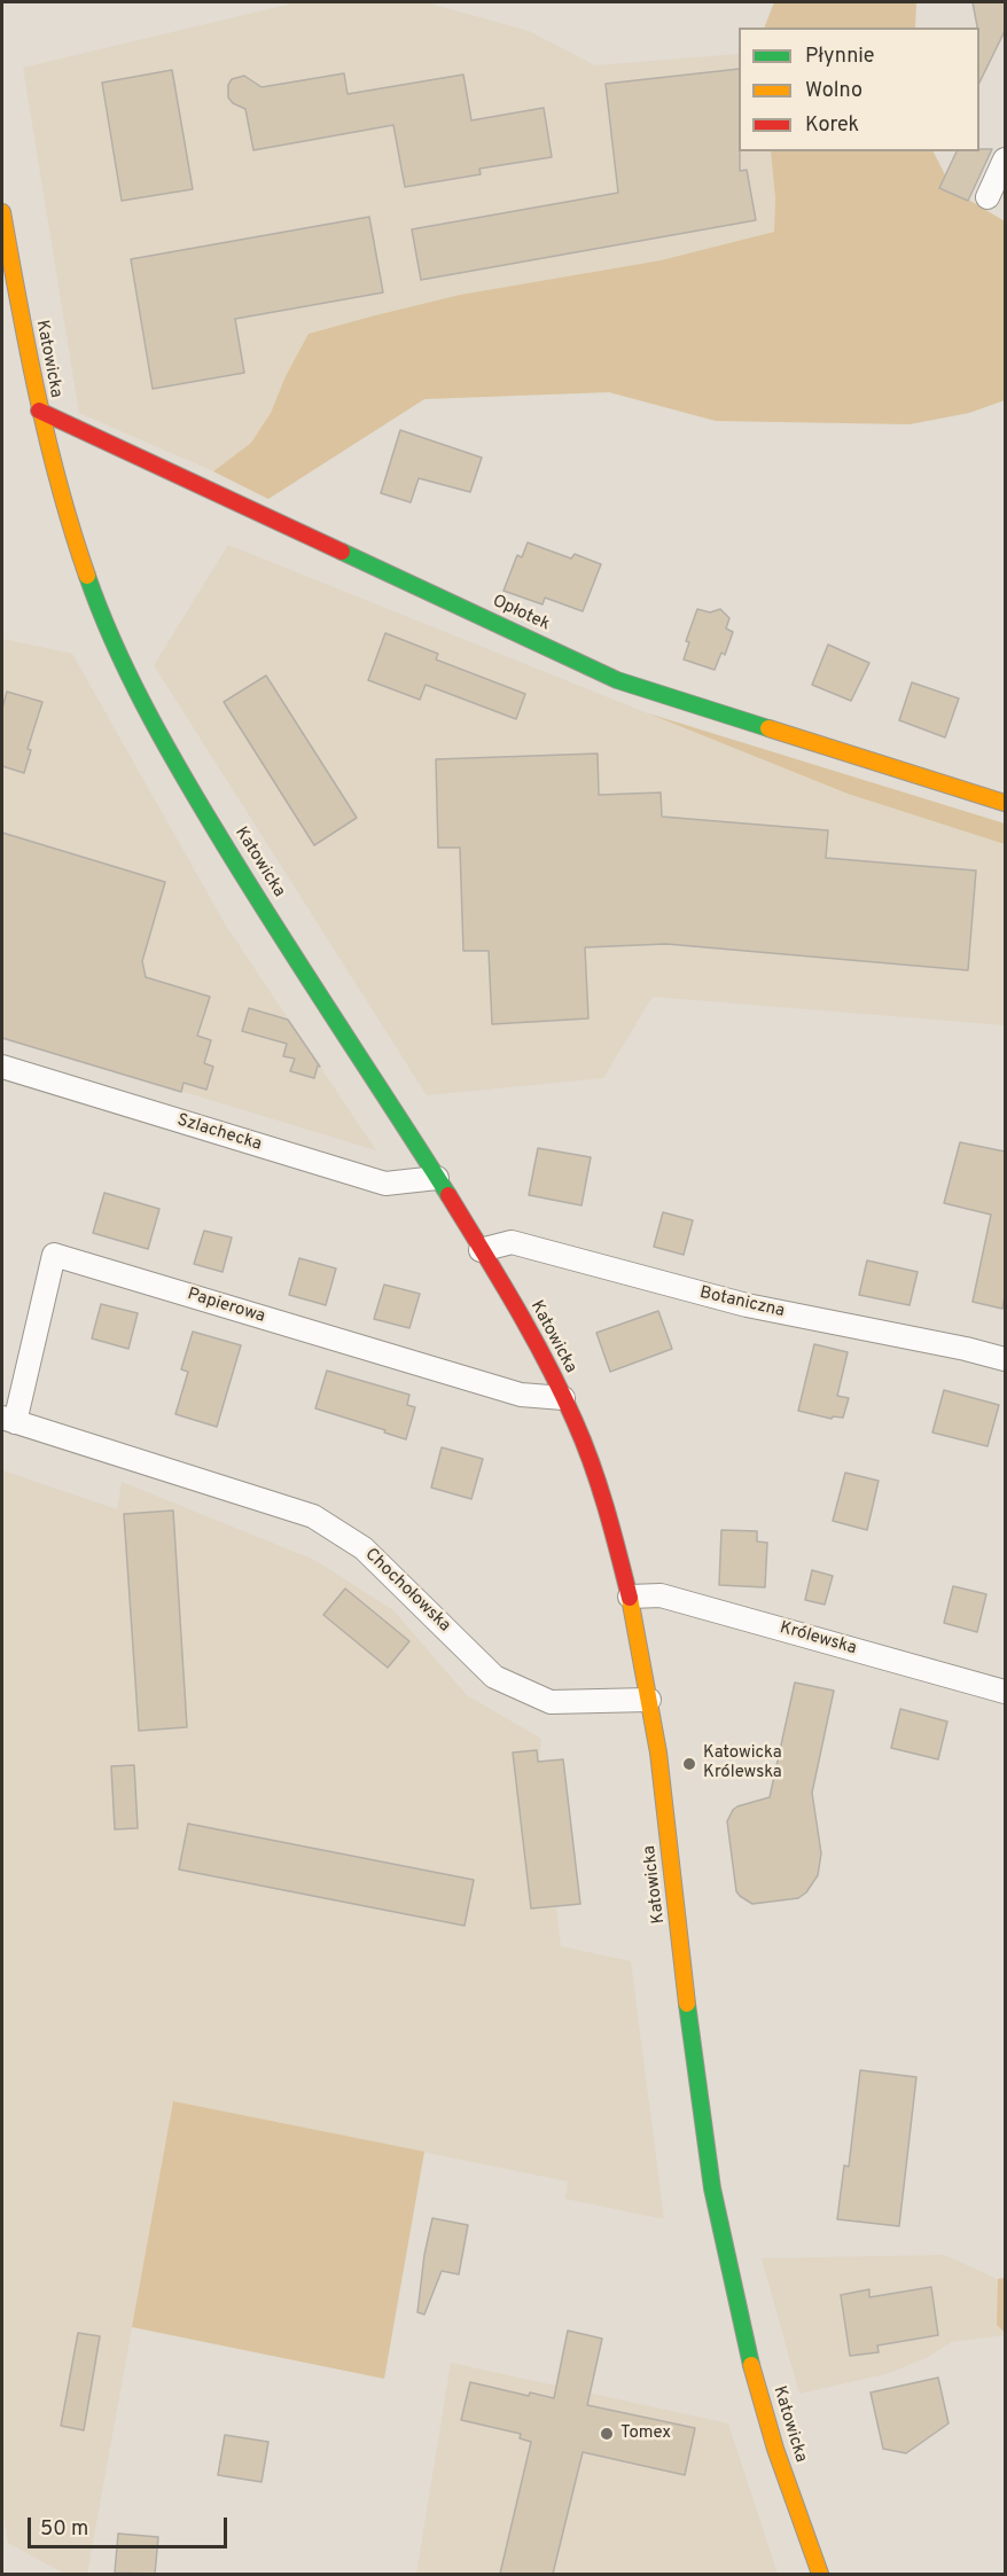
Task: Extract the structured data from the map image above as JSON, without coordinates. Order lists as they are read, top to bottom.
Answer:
{
  "streets": {
    "street": [
      "Katowicka",
      "Opłotek",
      "Szlachecka",
      "Botaniczna",
      "Papierowa",
      "Chochołowska",
      "Królewska"
    ]
  },
  "crossings": [
    ["Katowicka", "Opłotek"],
    ["Katowicka", "Szlachecka"],
    ["Katowicka", "Botaniczna"],
    ["Katowicka", "Papierowa"],
    ["Katowicka", "Chochołowska"],
    ["Katowicka", "Królewska"],
    ["Papierowa", "Chochołowska"]
  ],
  "places": ["Katowicka Królewska", "Tomex"],
  "legend": ["Płynnie", "Wolno", "Korek"],
  "scale_bar": "50 m"
}
